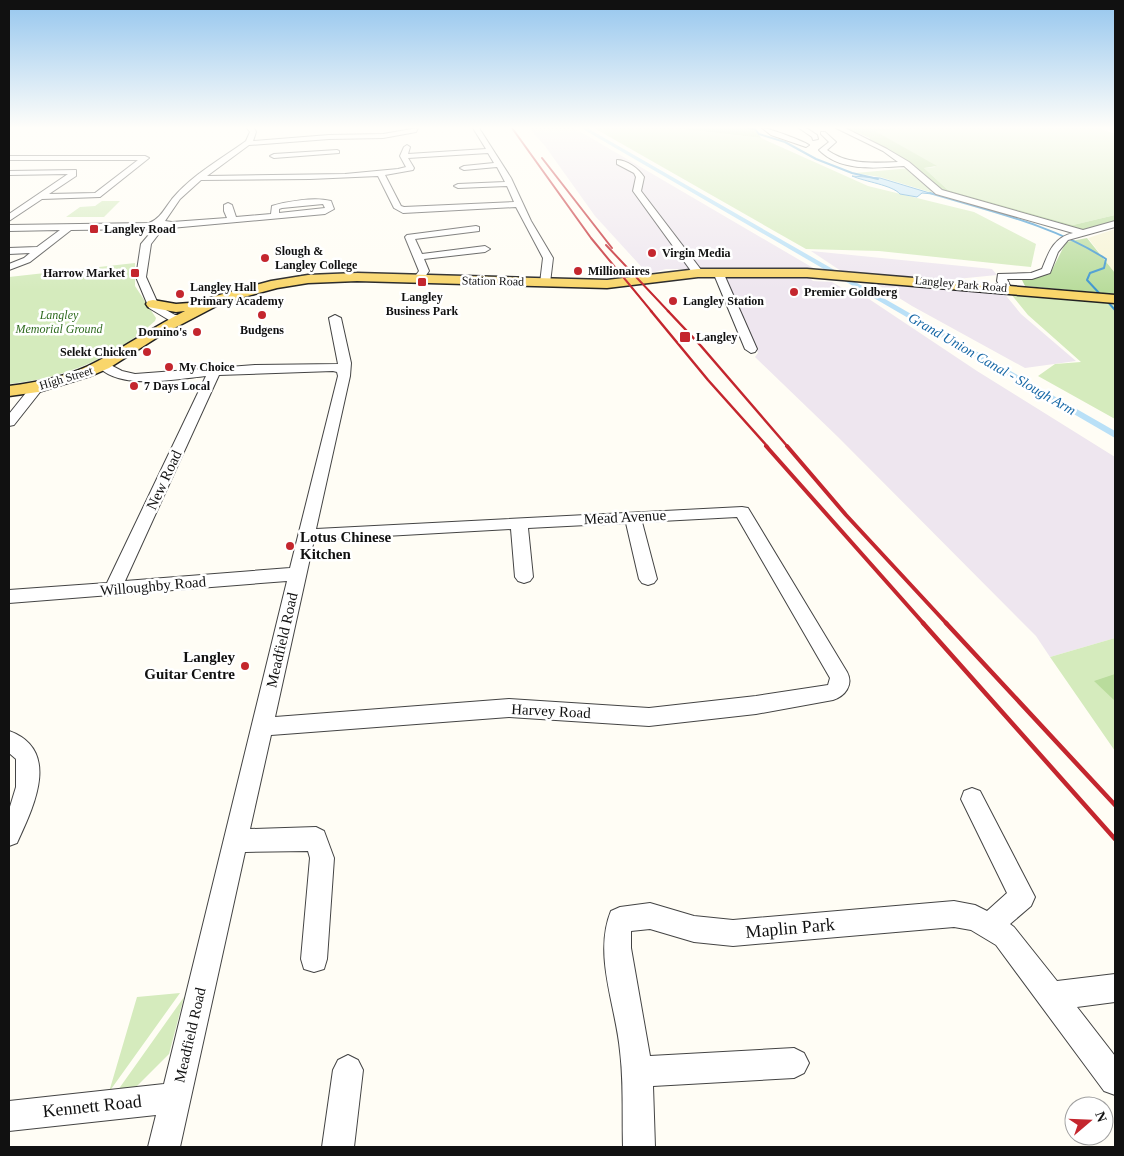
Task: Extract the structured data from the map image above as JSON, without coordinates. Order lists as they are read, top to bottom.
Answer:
{
  "streets": {
    "main road": ["Station Road", "Langley Park Road", "High Street"],
    "street": [
      "New Road",
      "Mead Avenue",
      "Willoughby Road",
      "Meadfield Road",
      "Harvey Road",
      "Maplin Park",
      "Kennett Road"
    ]
  },
  "crossings": [
    ["Station Road", "Langley Park Road"],
    ["Station Road", "High Street"],
    ["New Road", "Willoughby Road"],
    ["Mead Avenue", "Meadfield Road"],
    ["Mead Avenue", "Harvey Road"],
    ["Willoughby Road", "Meadfield Road"],
    ["Meadfield Road", "Harvey Road"],
    ["Meadfield Road", "Kennett Road"]
  ],
  "water": ["Grand Union Canal - Slough Arm"],
  "parks": ["Langley Memorial Ground"],
  "places": {
    "transit": [
      "Langley Road",
      "Harrow Market",
      "Langley Business Park",
      "Langley"
    ],
    "other": [
      "Virgin Media",
      "Slough & Langley College",
      "Millionaires",
      "Premier Goldberg",
      "Langley Hall Primary Academy",
      "Langley Station",
      "Budgens",
      "Domino's",
      "Selekt Chicken",
      "My Choice",
      "7 Days Local",
      "Lotus Chinese Kitchen",
      "Langley Guitar Centre"
    ]
  },
  "north": "right"
}
